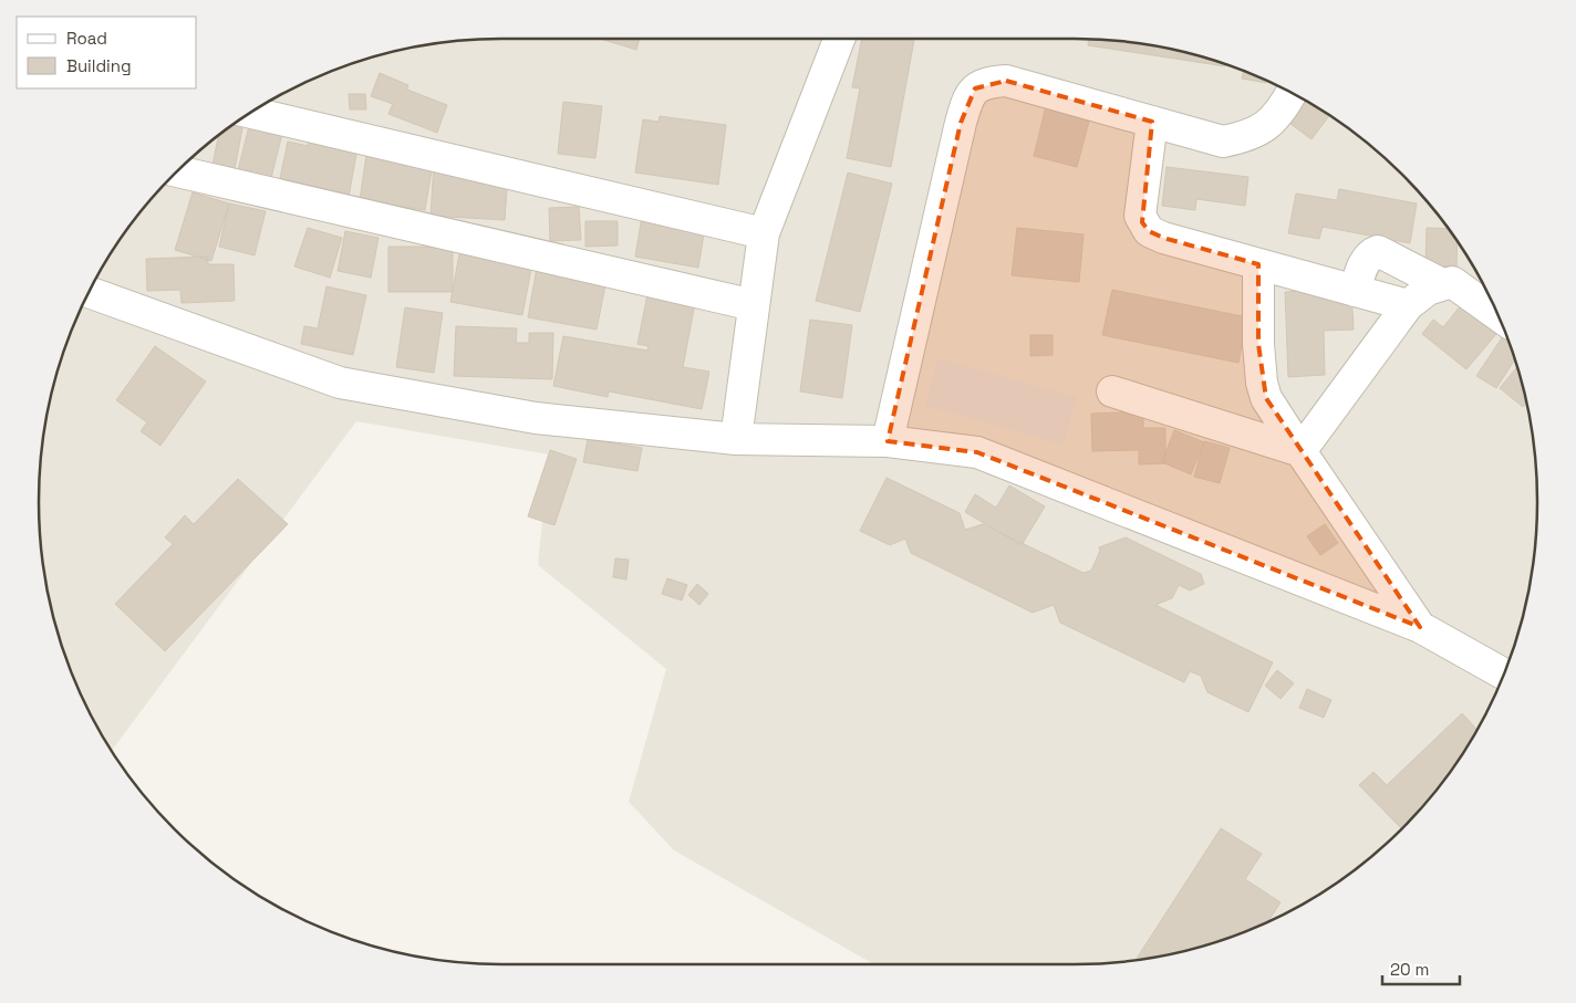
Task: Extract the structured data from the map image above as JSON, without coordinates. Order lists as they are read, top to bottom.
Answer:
{
  "legend": ["Road", "Building"],
  "scale_bar": "20 m"
}
